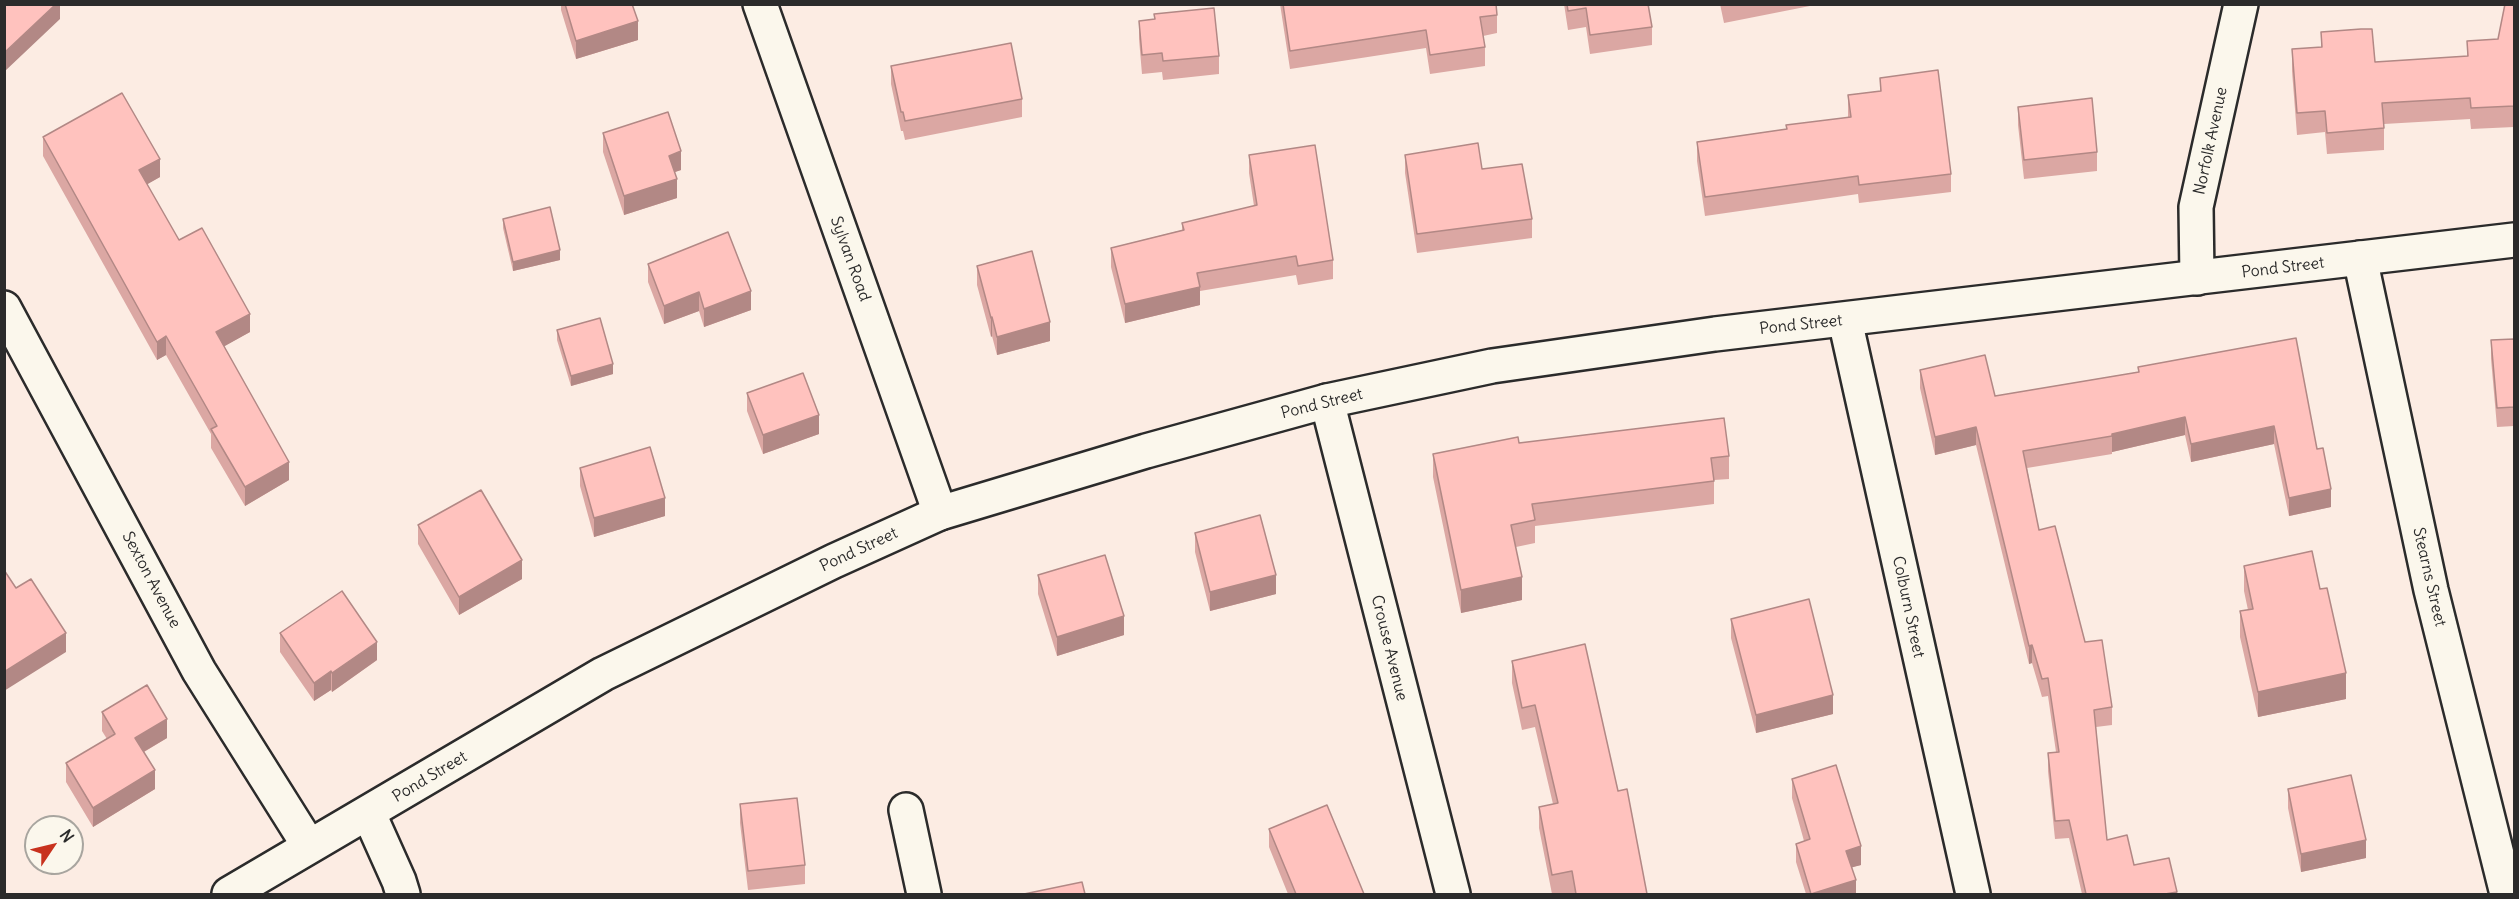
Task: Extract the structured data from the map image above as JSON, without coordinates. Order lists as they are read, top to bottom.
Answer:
{
  "streets": {
    "street": [
      "Norfolk Avenue",
      "Sylvan Road",
      "Pond Street",
      "Stearns Street",
      "Sexton Avenue",
      "Colburn Street",
      "Crouse Avenue"
    ]
  },
  "crossings": [
    ["Norfolk Avenue", "Pond Street"],
    ["Sylvan Road", "Pond Street"],
    ["Pond Street", "Stearns Street"],
    ["Pond Street", "Sexton Avenue"],
    ["Pond Street", "Colburn Street"],
    ["Pond Street", "Crouse Avenue"]
  ],
  "north": "top right"
}
